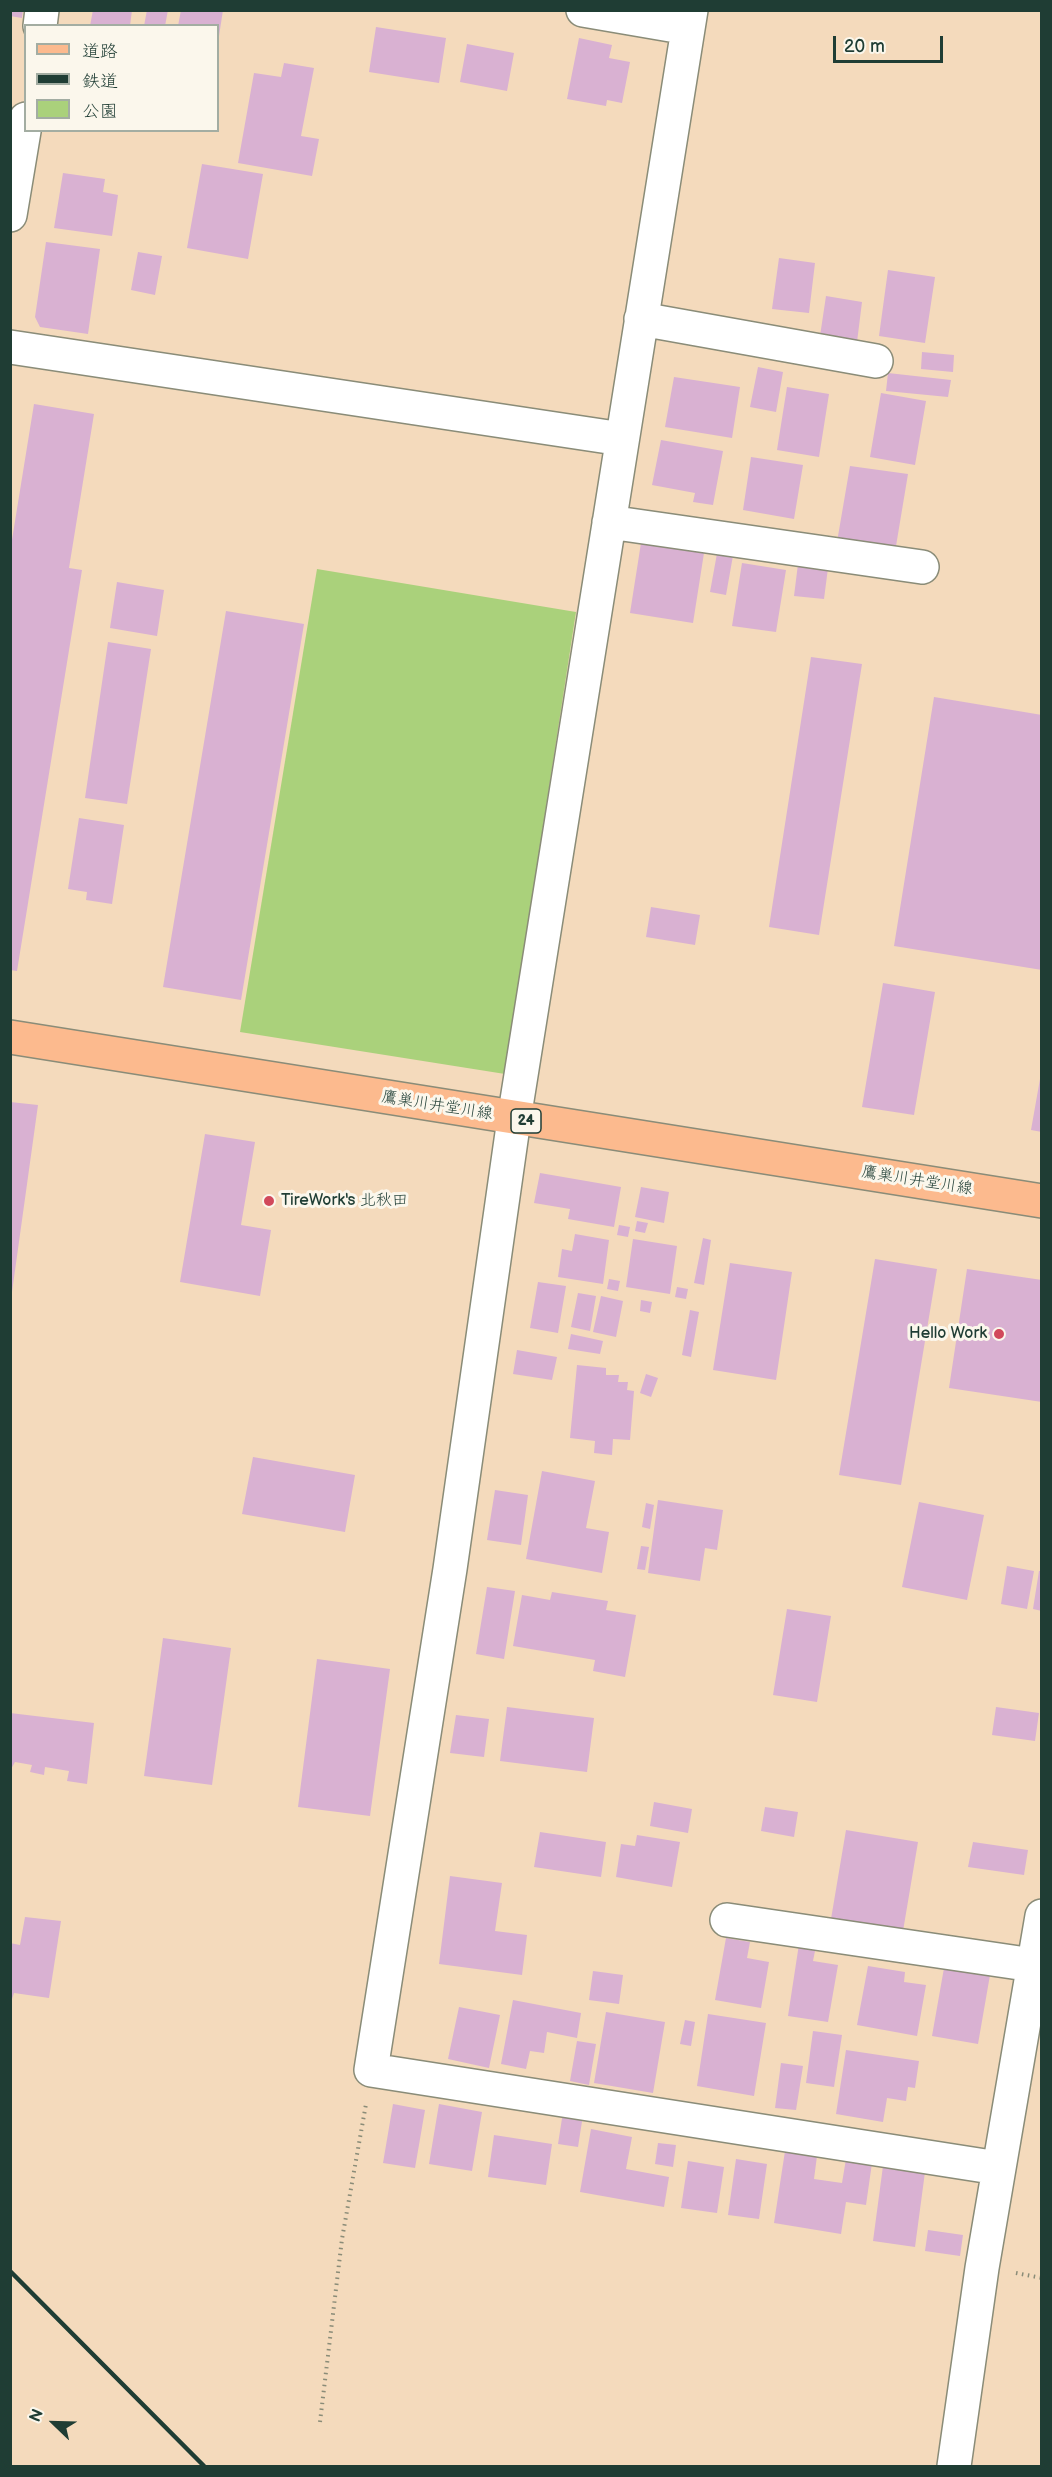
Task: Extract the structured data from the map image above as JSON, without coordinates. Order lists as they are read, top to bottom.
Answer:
{
  "streets": {
    "main road": ["鷹巣川井堂川線", "24"]
  },
  "places": ["TireWork's 北秋田", "Hello Work"],
  "legend": ["道路", "鉄道", "公園"],
  "scale_bar": "20 m",
  "north": "top left"
}
